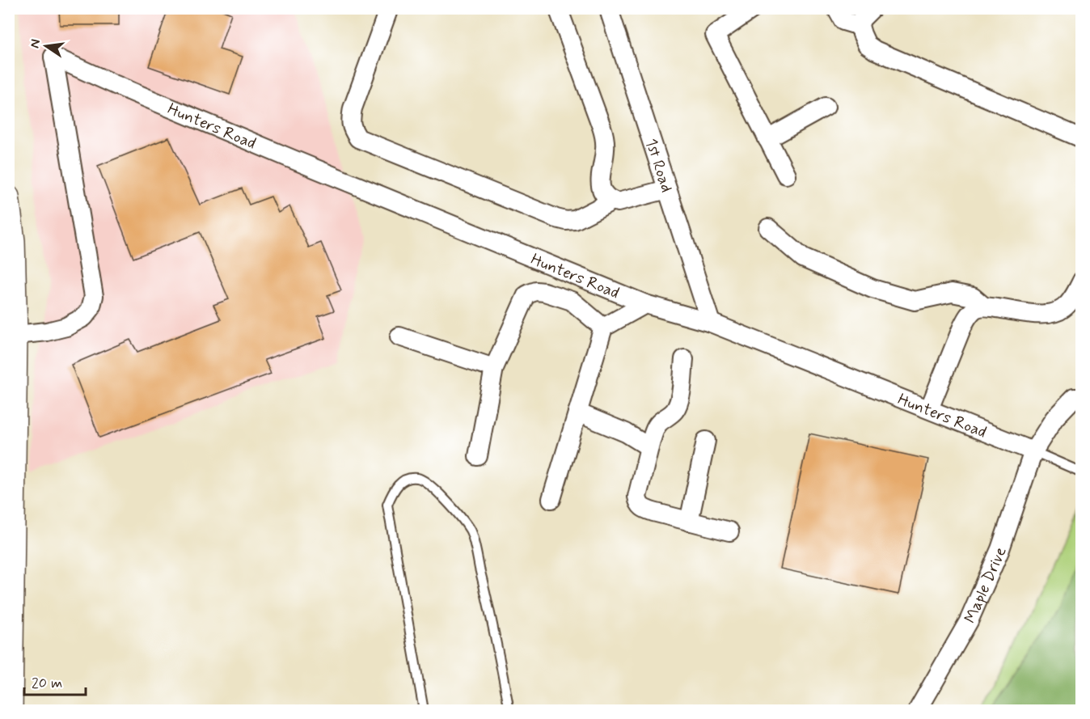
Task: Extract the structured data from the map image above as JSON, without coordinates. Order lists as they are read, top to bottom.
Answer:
{
  "streets": {
    "street": ["Hunters Road", "1st Road", "Maple Drive"]
  },
  "crossings": [
    ["Hunters Road", "1st Road"],
    ["Hunters Road", "Maple Drive"]
  ],
  "scale_bar": "20 m",
  "north": "left"
}
